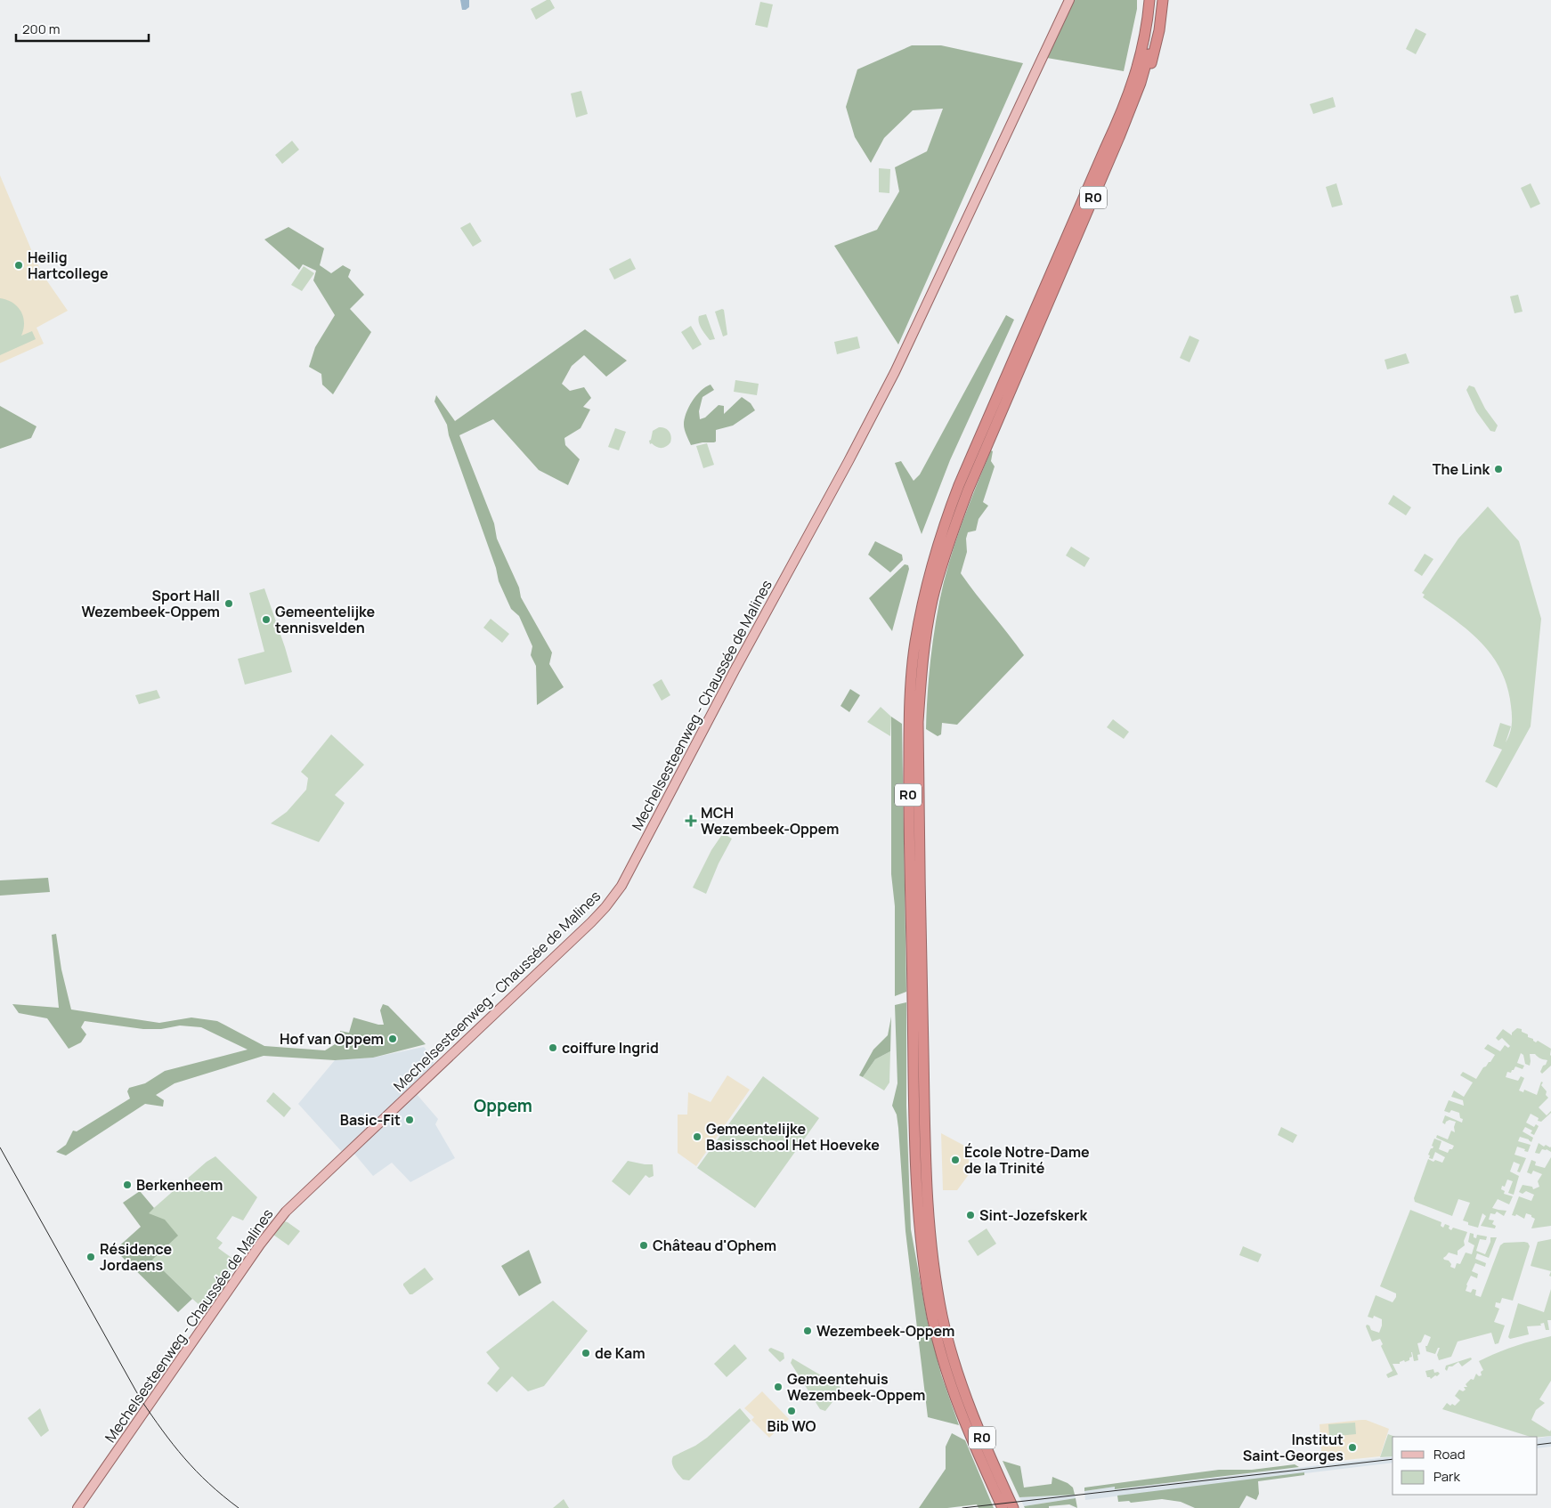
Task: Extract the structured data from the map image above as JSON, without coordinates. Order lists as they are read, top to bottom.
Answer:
{
  "streets": {
    "highway": ["R0"],
    "main road": ["Mechelsesteenweg - Chaussée de Malines"]
  },
  "districts": ["Oppem"],
  "places": {
    "other": [
      "Heilig Hartcollege",
      "The Link",
      "Sport Hall Wezembeek-Oppem",
      "Gemeentelijke tennisvelden",
      "Hof van Oppem",
      "coiffure Ingrid",
      "Basic-Fit",
      "Gemeentelijke Basisschool Het Hoeveke",
      "École Notre-Dame de la Trinité",
      "Berkenheem",
      "Sint-Jozefskerk",
      "Château d'Ophem",
      "Résidence Jordaens",
      "Wezembeek-Oppem",
      "de Kam",
      "Gemeentehuis Wezembeek-Oppem",
      "Bib WO",
      "Institut Saint-Georges"
    ],
    "health": ["MCH Wezembeek-Oppem"]
  },
  "legend": ["Road", "Park"],
  "scale_bar": "200 m"
}
